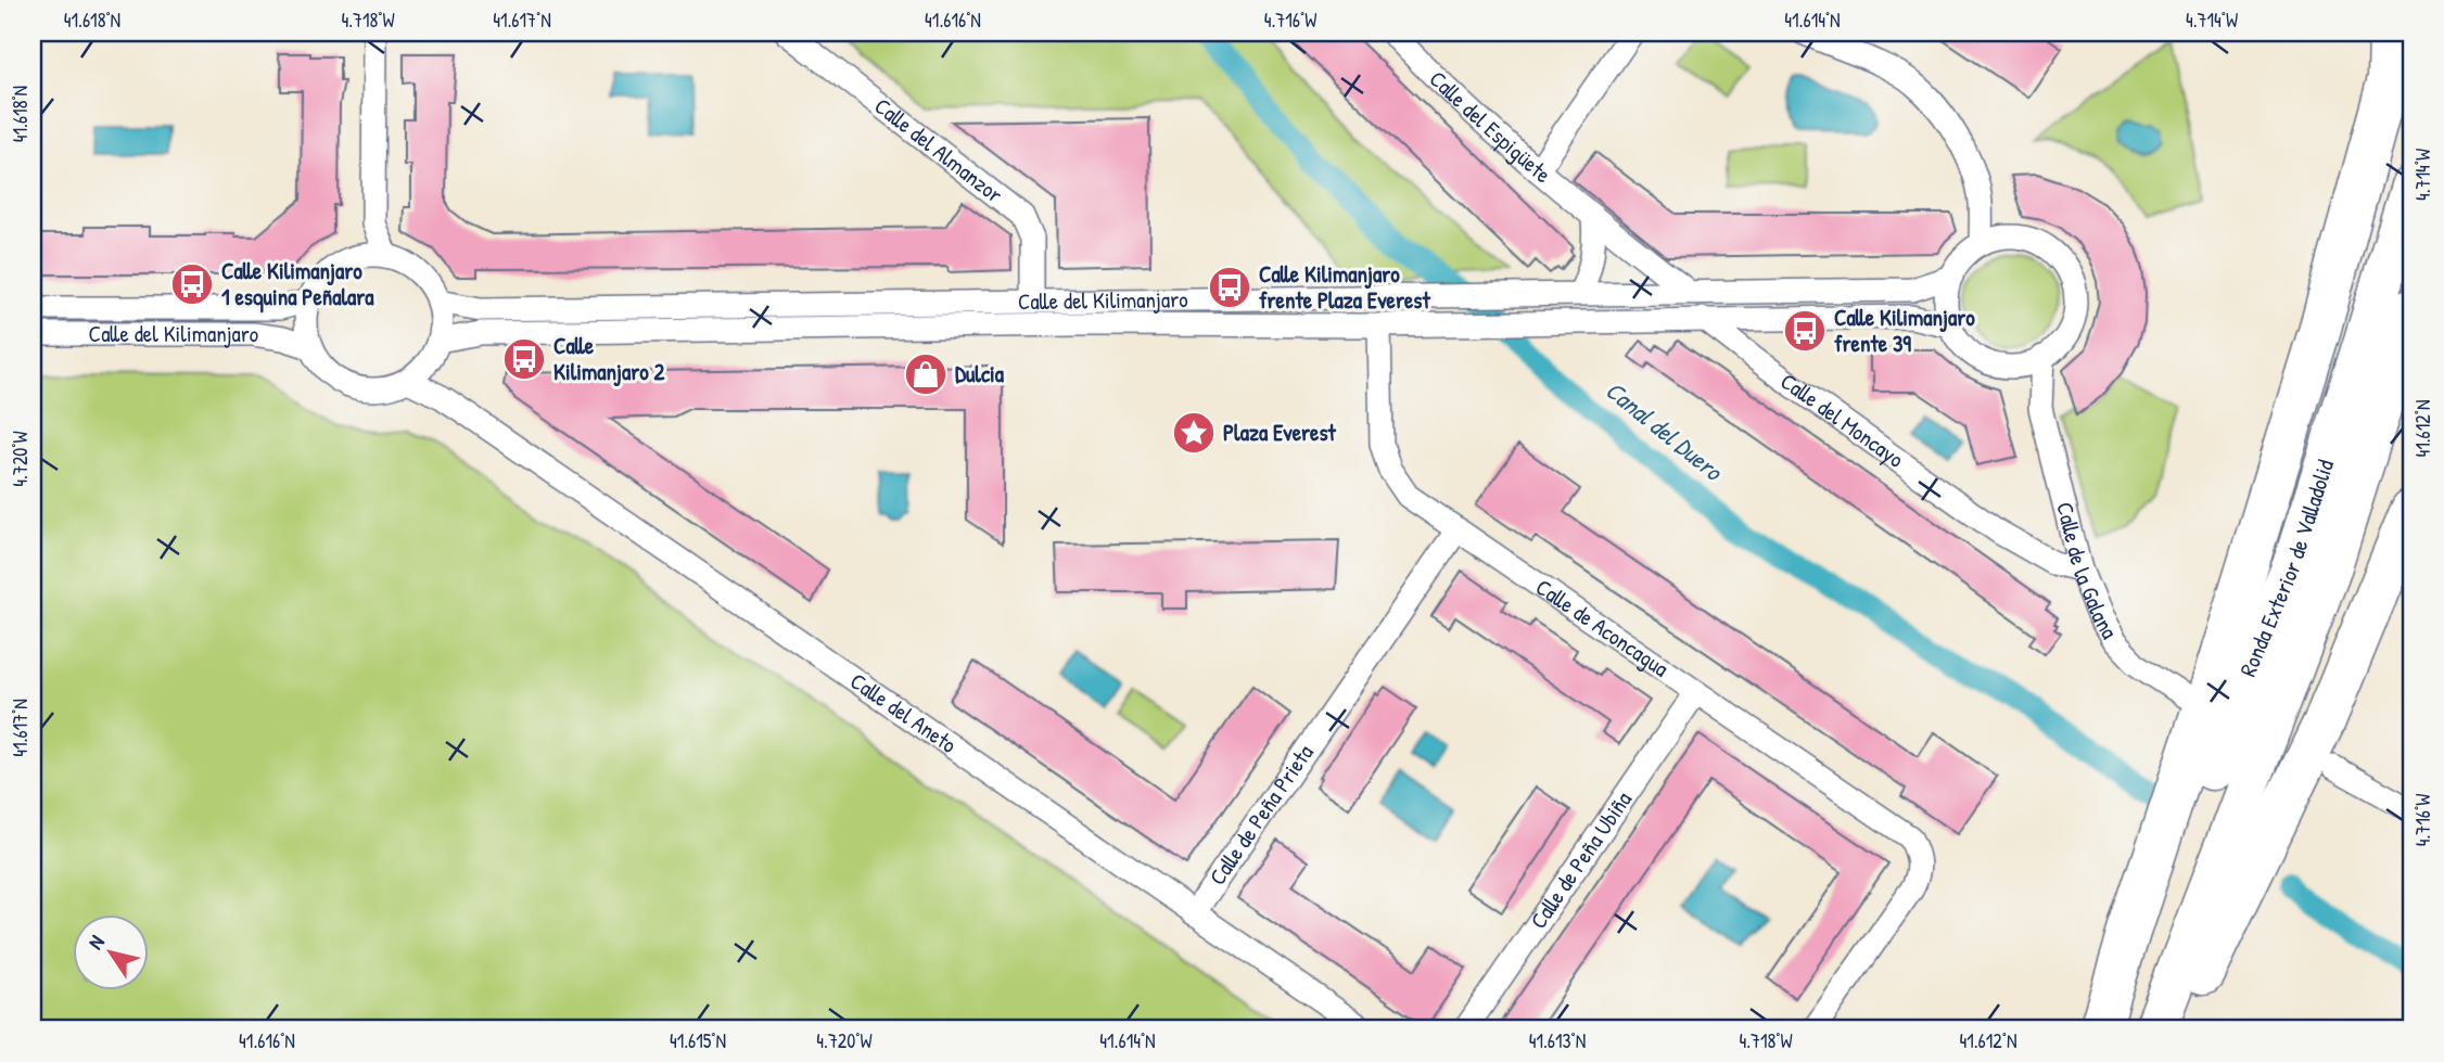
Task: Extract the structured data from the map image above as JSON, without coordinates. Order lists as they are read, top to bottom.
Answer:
{
  "streets": {
    "highway": ["Ronda Exterior de Valladolid"],
    "street": [
      "Calle del Espigüete",
      "Calle del Almanzor",
      "Calle del Kilimanjaro",
      "Calle del Moncayo",
      "Calle de la Galana",
      "Calle de Aconcagua",
      "Calle del Aneto",
      "Calle de Peña Prieta",
      "Calle de Peña Ubiña"
    ]
  },
  "crossings": [
    ["Calle del Espigüete", "Calle del Kilimanjaro"],
    ["Calle del Almanzor", "Calle del Kilimanjaro"],
    ["Calle del Kilimanjaro", "Calle del Moncayo"],
    ["Calle del Kilimanjaro", "Calle de la Galana"],
    ["Calle del Kilimanjaro", "Calle de Aconcagua"],
    ["Calle del Kilimanjaro", "Calle del Aneto"],
    ["Calle del Moncayo", "Calle de la Galana"],
    ["Calle de Aconcagua", "Calle de Peña Prieta"],
    ["Calle de Aconcagua", "Calle de Peña Ubiña"],
    ["Calle del Aneto", "Calle de Peña Prieta"]
  ],
  "water": ["Canal del Duero"],
  "places": {
    "bus stop": [
      "Calle Kilimanjaro 1 esquina Peñalara",
      "Calle Kilimanjaro frente Plaza Everest",
      "Calle Kilimanjaro frente 39",
      "Calle Kilimanjaro 2"
    ],
    "shop": ["Dulcia"],
    "place": ["Plaza Everest"]
  },
  "north": "top left",
  "coordinates": [
    "41.618°N",
    "4.718°W",
    "41.617°N",
    "41.616°N",
    "4.716°W",
    "41.614°N",
    "4.714°W",
    "41.612°N",
    "4.720°W",
    "41.615°N",
    "41.613°N"
  ]
}
